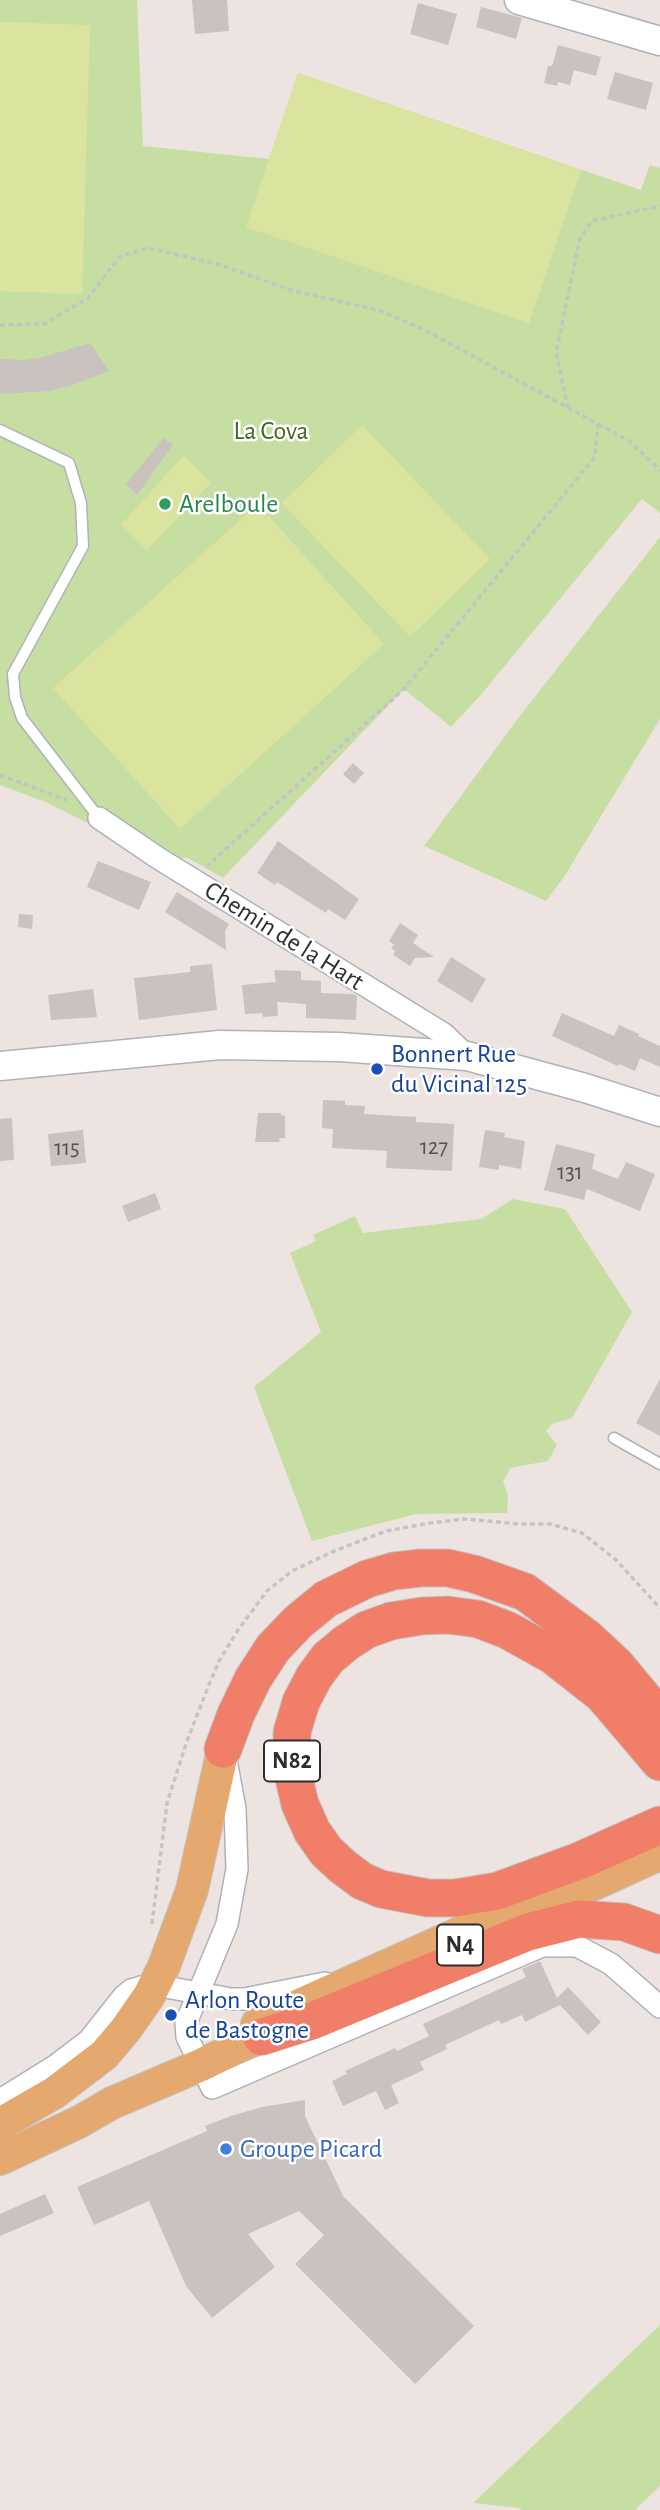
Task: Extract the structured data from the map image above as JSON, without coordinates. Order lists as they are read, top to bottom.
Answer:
{
  "streets": {
    "highway": ["N82"],
    "main road": ["N4"],
    "street": ["Chemin de la Hart"]
  },
  "parks": ["La Cova"],
  "places": [
    "Arelboule",
    "Bonnert Rue du Vicinal 125",
    "Arlon Route de Bastogne",
    "Groupe Picard"
  ],
  "house_numbers": ["127", "115", "131"]
}
